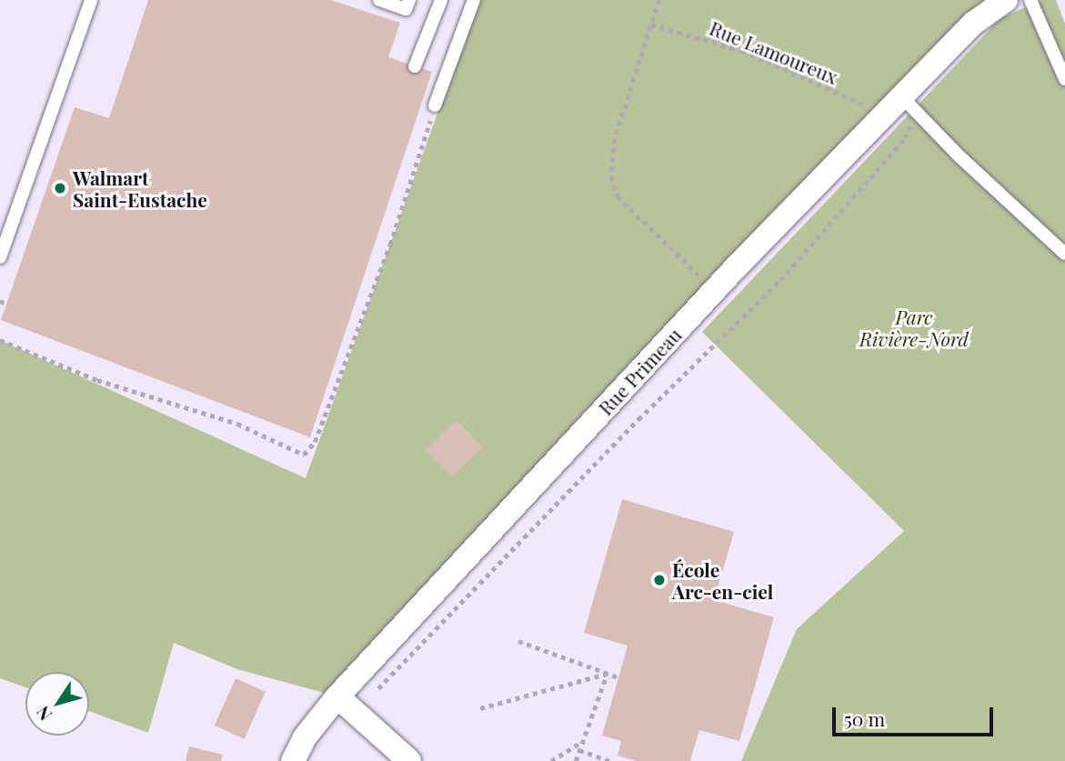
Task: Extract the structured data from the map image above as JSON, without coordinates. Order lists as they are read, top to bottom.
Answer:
{
  "streets": {
    "street": ["Rue Primeau"],
    "path": ["Rue Lamoureux"]
  },
  "crossings": [
    ["Rue Lamoureux", "Rue Primeau"]
  ],
  "parks": ["Parc Rivière-Nord"],
  "places": ["Walmart Saint-Eustache", "École Arc-en-ciel"],
  "scale_bar": "50 m",
  "north": "bottom left"
}
